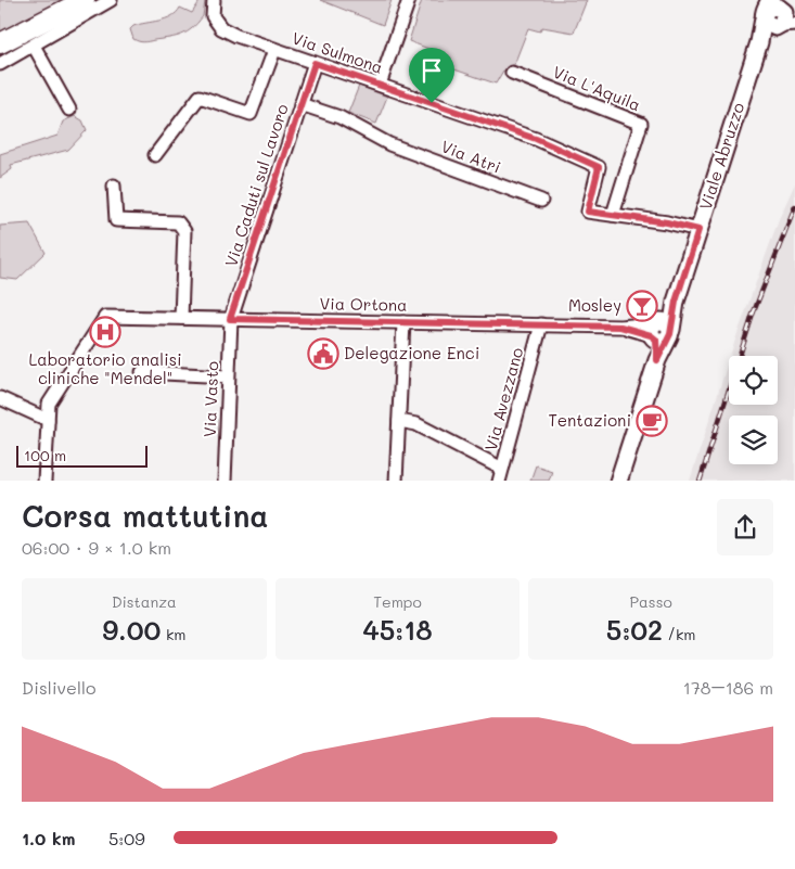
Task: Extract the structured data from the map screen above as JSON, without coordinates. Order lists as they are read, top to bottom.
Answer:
{
  "streets": {
    "main road": ["Viale Abruzzo"],
    "street": [
      "Via Sulmona",
      "Via L'Aquila",
      "Via Atri",
      "Via Caduti sul Lavoro",
      "Via Ortona",
      "Via Vasto",
      "Via Avezzano"
    ]
  },
  "crossings": [
    ["Via Sulmona", "Via L'Aquila"],
    ["Via Sulmona", "Viale Abruzzo"],
    ["Via Sulmona", "Via Caduti sul Lavoro"],
    ["Viale Abruzzo", "Via Ortona"],
    ["Via Atri", "Via Caduti sul Lavoro"],
    ["Via Caduti sul Lavoro", "Via Ortona"],
    ["Via Caduti sul Lavoro", "Via Vasto"],
    ["Via Ortona", "Via Vasto"],
    ["Via Ortona", "Via Avezzano"]
  ],
  "places": {
    "bar": ["Mosley"],
    "hospital": ["Laboratorio analisi cliniche \"Mendel\""],
    "public building": ["Delegazione Enci"],
    "cafe": ["Tentazioni"]
  },
  "scale_bar": "100 m",
  "page": {
    "scale": "100 m",
    "heading": ["Corsa mattutina", "06:00 · 9 × 1.0 km"],
    "stats": [
      ["Distanza", "9.00 km"],
      ["Tempo", "45:18"],
      ["Passo", "5:02 /km"]
    ],
    "chart": ["Dislivello", "178–186 m"],
    "list": [
      {
        "name": "1.0 km",
        "note": "5:09"
      }
    ]
  }
}
